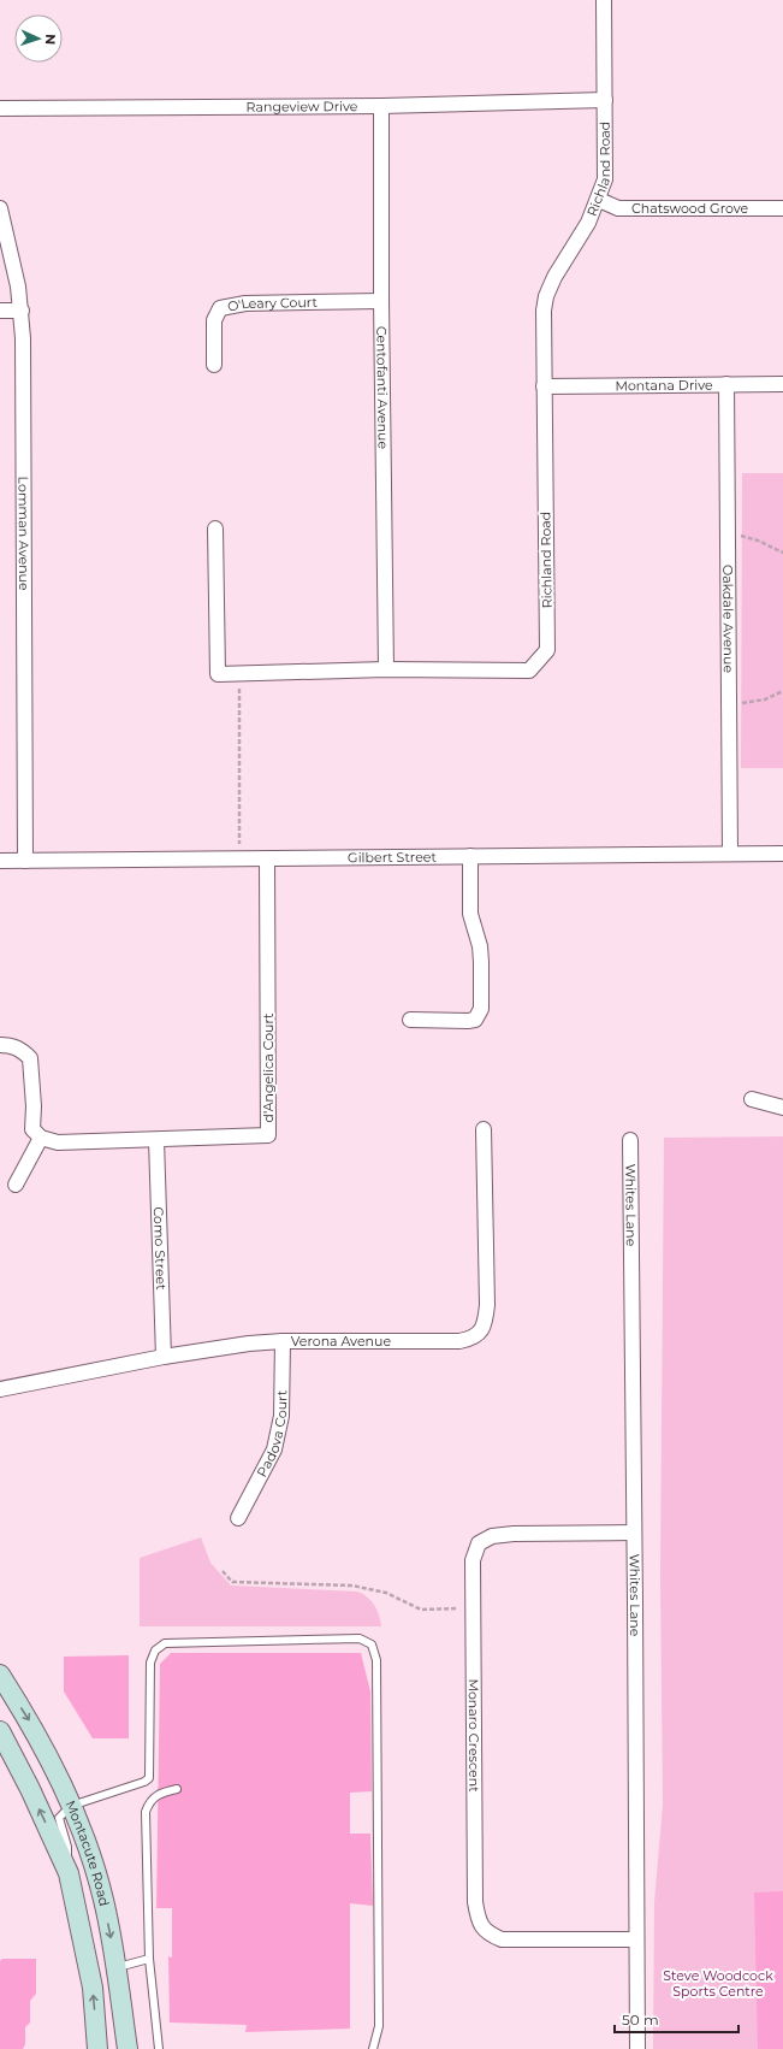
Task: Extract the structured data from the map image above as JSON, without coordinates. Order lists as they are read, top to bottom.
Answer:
{
  "streets": {
    "main road": ["Montacute Road"],
    "street": [
      "Rangeview Drive",
      "Richland Road",
      "Chatswood Grove",
      "O'Leary Court",
      "Montana Drive",
      "Centofanti Avenue",
      "Lomman Avenue",
      "Oakdale Avenue",
      "Gilbert Street",
      "d'Angelica Court",
      "Whites Lane",
      "Como Street",
      "Verona Avenue",
      "Padova Court",
      "Monaro Crescent"
    ]
  },
  "crossings": [
    ["Rangeview Drive", "Richland Road"],
    ["Rangeview Drive", "Centofanti Avenue"],
    ["Richland Road", "Chatswood Grove"],
    ["Richland Road", "Montana Drive"],
    ["Richland Road", "Centofanti Avenue"],
    ["O'Leary Court", "Centofanti Avenue"],
    ["Montana Drive", "Oakdale Avenue"],
    ["Lomman Avenue", "Gilbert Street"],
    ["Oakdale Avenue", "Gilbert Street"],
    ["Gilbert Street", "d'Angelica Court"],
    ["d'Angelica Court", "Como Street"],
    ["Whites Lane", "Monaro Crescent"],
    ["Como Street", "Verona Avenue"],
    ["Verona Avenue", "Padova Court"]
  ],
  "parks": ["Steve Woodcock Sports Centre"],
  "scale_bar": "50 m",
  "north": "right"
}
